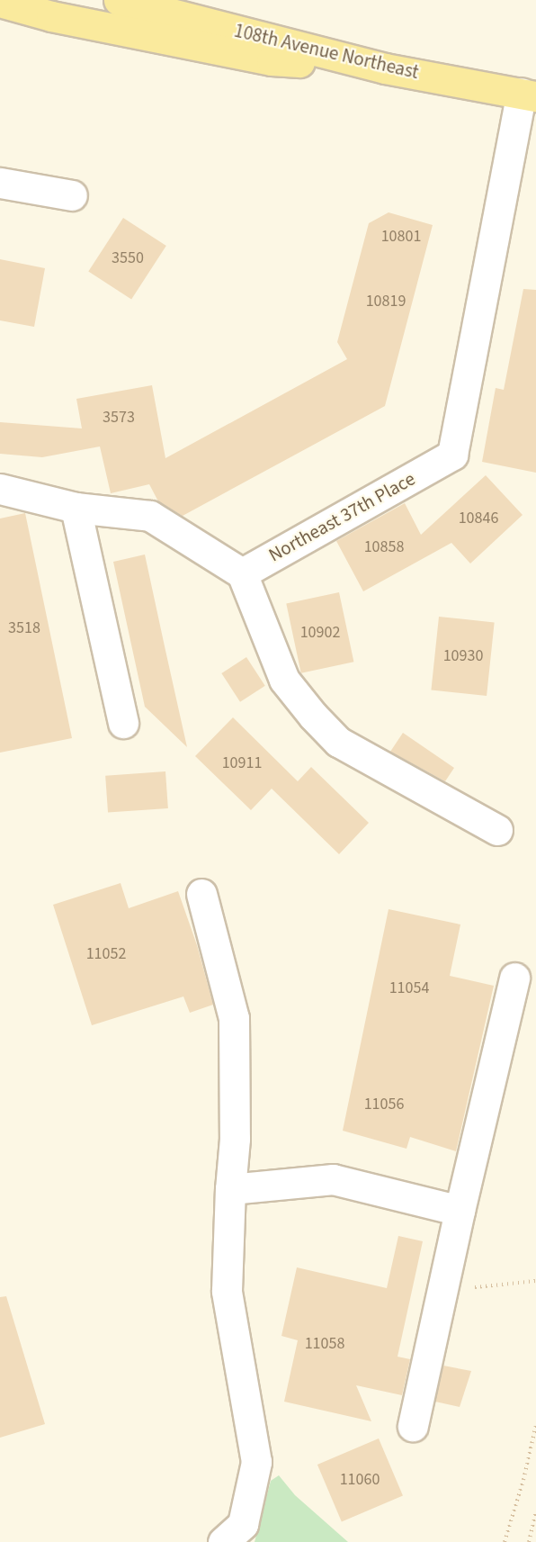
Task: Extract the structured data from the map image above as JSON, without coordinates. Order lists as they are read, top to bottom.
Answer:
{
  "streets": {
    "main road": ["108th Avenue Northeast"],
    "street": ["Northeast 37th Place"]
  },
  "crossings": [
    ["108th Avenue Northeast", "Northeast 37th Place"]
  ],
  "house_numbers": [
    "10801",
    "3550",
    "10819",
    "3573",
    "10846",
    "10858",
    "3518",
    "10902",
    "10930",
    "10911",
    "11052",
    "11054",
    "11056",
    "11058",
    "11060"
  ]
}
